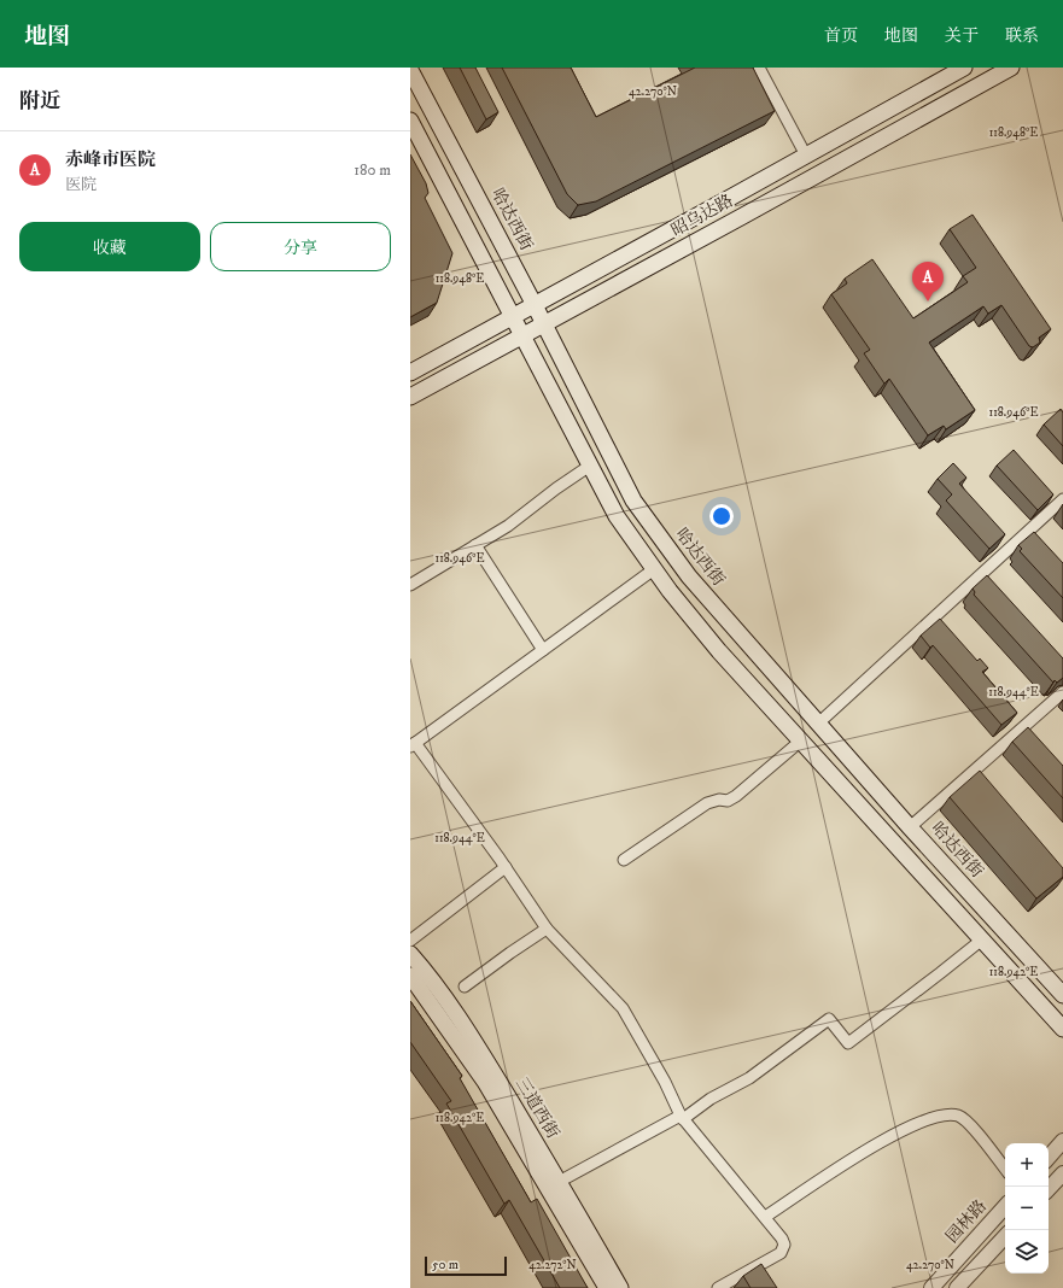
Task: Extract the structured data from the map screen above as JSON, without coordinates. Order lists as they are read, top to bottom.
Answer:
{
  "streets": {
    "main road": ["昭乌达路", "哈达西街", "三道西街"],
    "street": ["园林路"]
  },
  "crossings": [
    ["昭乌达路", "哈达西街"]
  ],
  "scale_bar": "50 m",
  "page": {
    "header": "地图",
    "nav": [
      "首页",
      "地图",
      "关于",
      "联系"
    ],
    "heading": "附近",
    "list": [
      {
        "mark": "A",
        "name": "赤峰市医院",
        "note": "医院",
        "value": "180 m"
      }
    ],
    "buttons": ["收藏", "分享"],
    "pins": "A",
    "map_buttons": ["+", "−"],
    "scale": "50 m"
  },
  "coordinates": [
    "42.270°N",
    "118.948°E",
    "118.946°E",
    "118.944°E",
    "118.942°E",
    "42.272°N"
  ]
}
